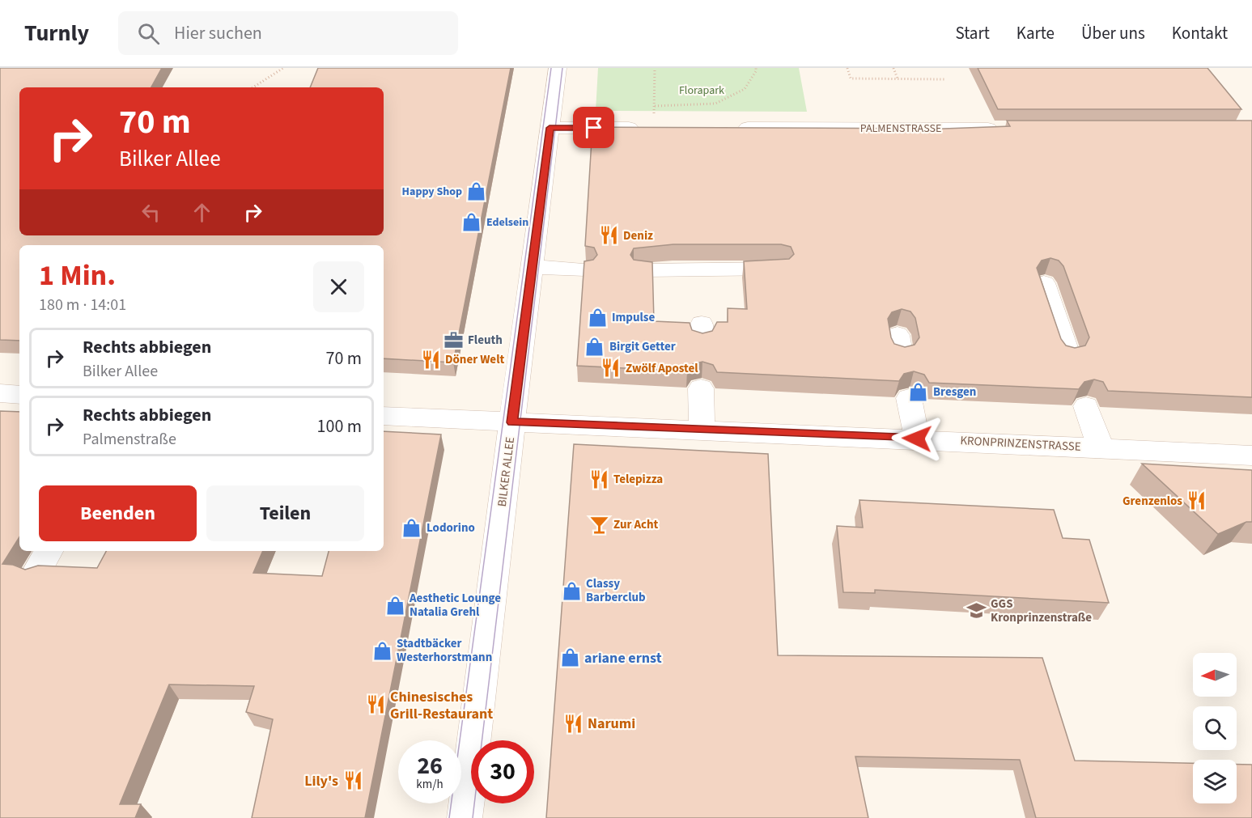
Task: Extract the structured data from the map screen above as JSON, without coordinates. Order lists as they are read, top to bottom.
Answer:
{
  "streets": {
    "street": ["PALMENSTRASSE", "KRONPRINZENSTRASSE", "BILKER ALLEE"]
  },
  "crossings": [
    ["KRONPRINZENSTRASSE", "BILKER ALLEE"]
  ],
  "parks": ["Florapark"],
  "places": {
    "shop": [
      "Happy Shop",
      "Edelsein",
      "Impulse",
      "Birgit Getter",
      "Bresgen",
      "Lodorino",
      "Classy Barberclub",
      "Aesthetic Lounge Natalia Grehl",
      "Stadtbäcker Westerhorstmann",
      "ariane ernst"
    ],
    "restaurant": [
      "Deniz",
      "Döner Welt",
      "Zwölf Apostel",
      "Telepizza",
      "Grenzenlos",
      "Chinesisches Grill-Restaurant",
      "Narumi",
      "Lily's"
    ],
    "office": ["Fleuth"],
    "bar": ["Zur Acht"],
    "school or university": ["GGS Kronprinzenstraße"]
  },
  "north": "left",
  "page": {
    "header": "Turnly",
    "search": "Hier suchen",
    "nav": [
      "Start",
      "Karte",
      "Über uns",
      "Kontakt"
    ],
    "turn": ["70 m", "Bilker Allee"],
    "heading": ["1 Min.", "180 m · 14:01"],
    "list": [
      {
        "name": "Rechts abbiegen",
        "note": "Bilker Allee",
        "value": "70 m"
      },
      {
        "name": "Rechts abbiegen",
        "note": "Palmenstraße",
        "value": "100 m"
      }
    ],
    "buttons": ["Beenden", "Teilen"],
    "speed": "26 km/h",
    "limit": "30"
  }
}
